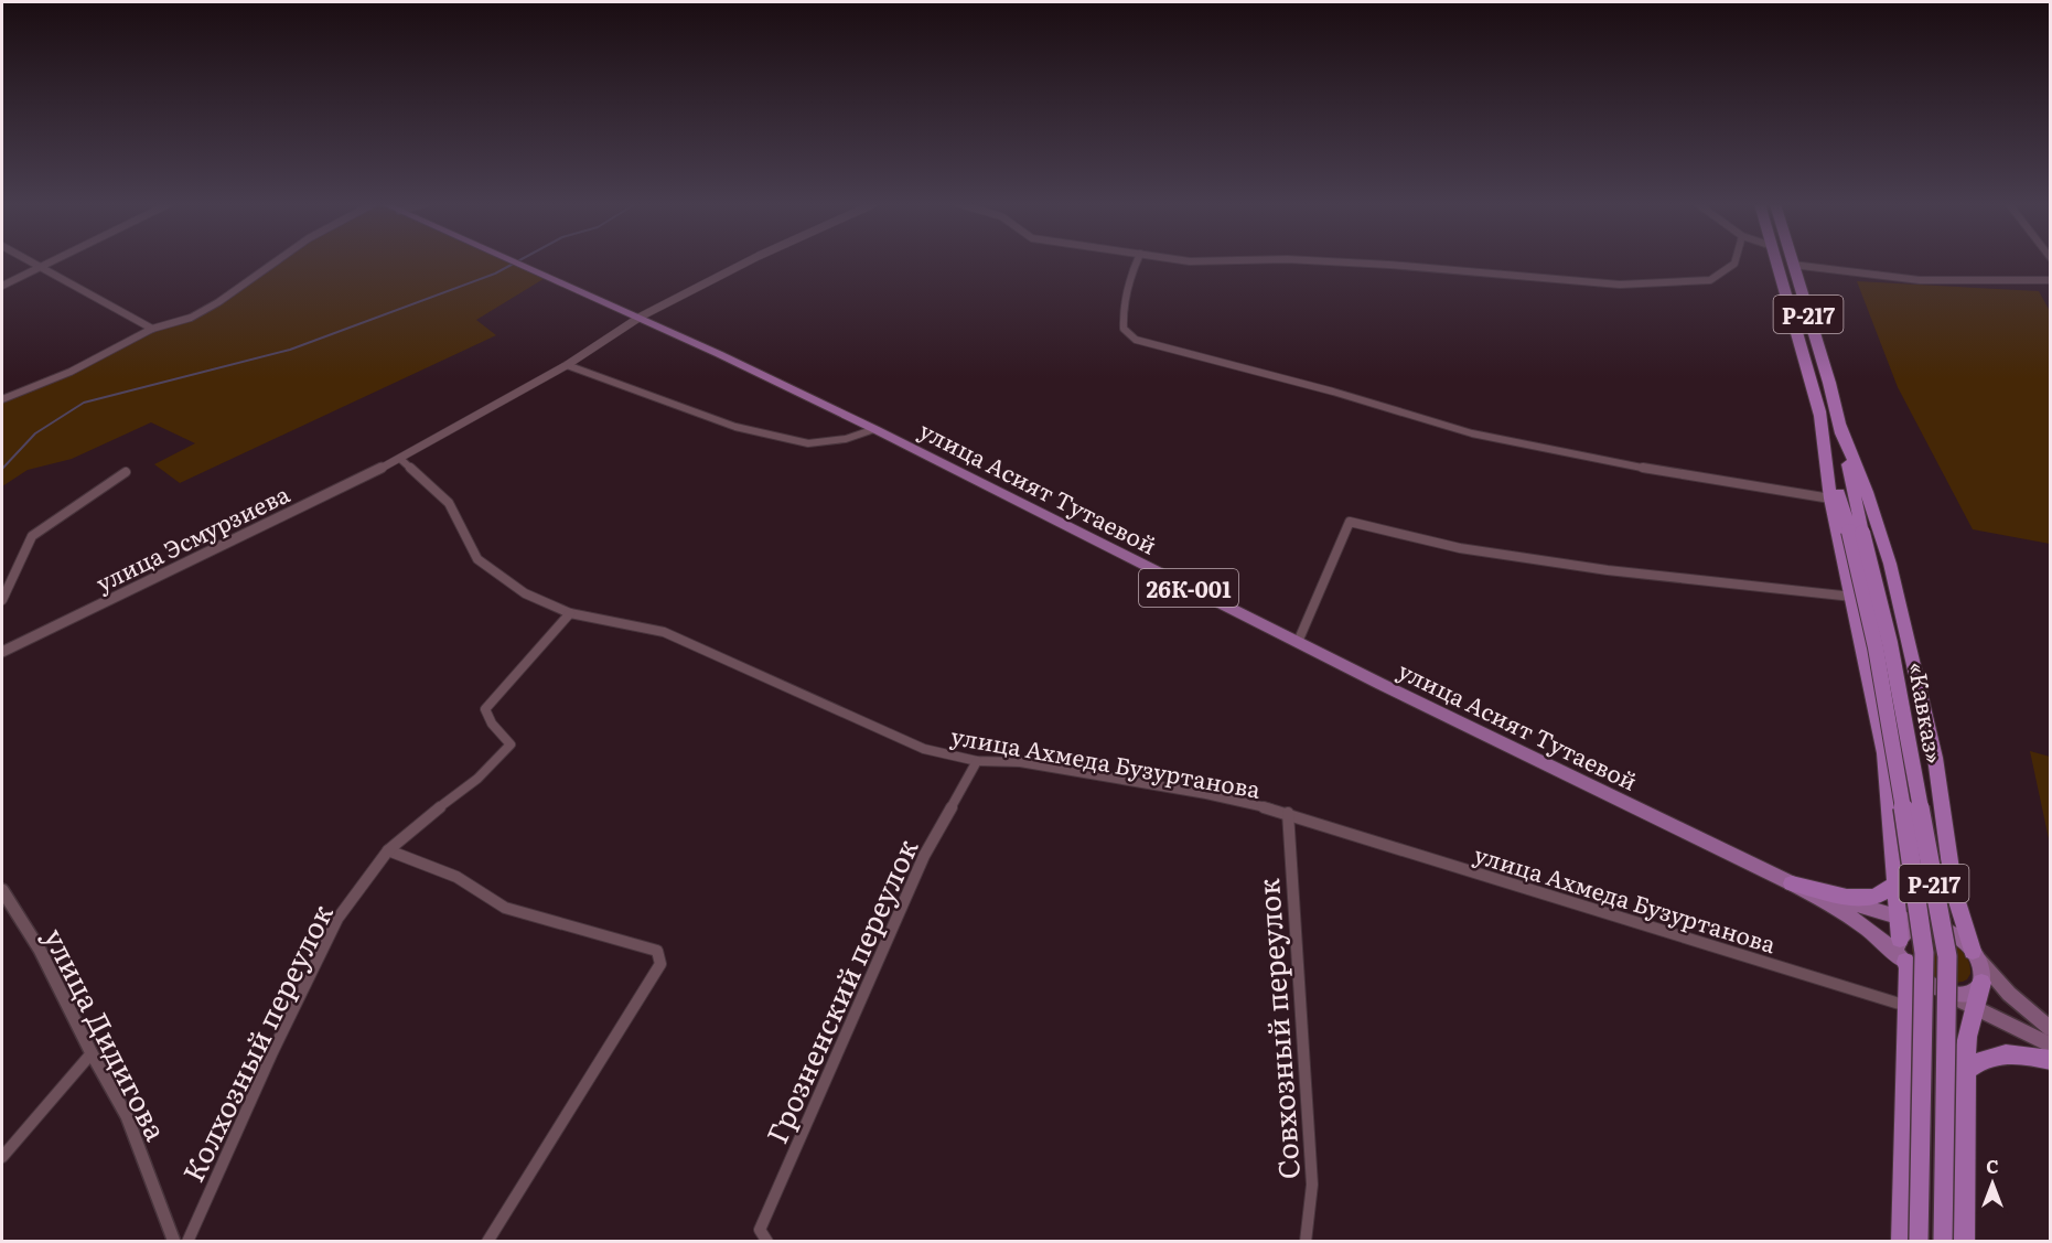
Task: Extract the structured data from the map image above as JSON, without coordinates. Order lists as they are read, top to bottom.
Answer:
{
  "streets": {
    "highway": ["Р-217", "«Кавказ»"],
    "main road": ["улица Асият Тутаевой", "26К-001"],
    "street": [
      "улица Эсмурзиева",
      "улица Ахмеда Бузуртанова",
      "Грозненский переулок",
      "Совхозный переулок",
      "улица Дидигова",
      "Колхозный переулок"
    ]
  },
  "crossings": [
    ["Р-217", "«Кавказ»"],
    ["улица Асият Тутаевой", "улица Эсмурзиева"],
    ["улица Эсмурзиева", "улица Ахмеда Бузуртанова"],
    ["улица Ахмеда Бузуртанова", "Грозненский переулок"],
    ["улица Ахмеда Бузуртанова", "Совхозный переулок"],
    ["улица Ахмеда Бузуртанова", "Колхозный переулок"]
  ],
  "north": "top"
}
